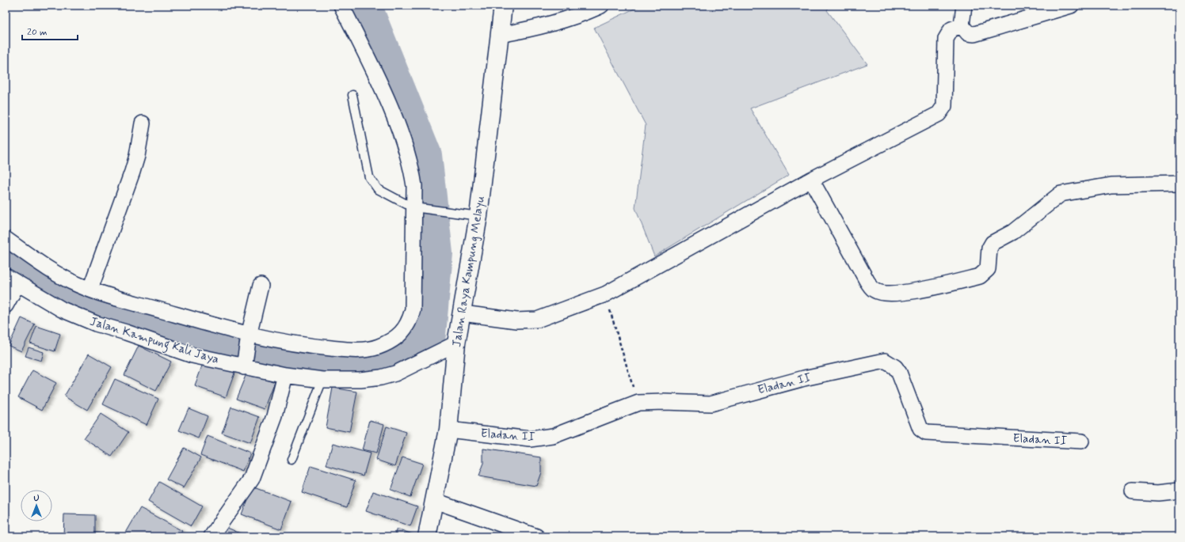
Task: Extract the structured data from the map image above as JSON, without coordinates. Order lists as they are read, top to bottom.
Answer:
{
  "streets": {
    "main road": ["Jalan Raya Kampung Melayu"],
    "street": ["Jalan Kampung Kali Jaya", "Eladan II"]
  },
  "crossings": [
    ["Jalan Raya Kampung Melayu", "Jalan Kampung Kali Jaya"],
    ["Jalan Raya Kampung Melayu", "Eladan II"]
  ],
  "scale_bar": "20 m",
  "north": "top"
}
